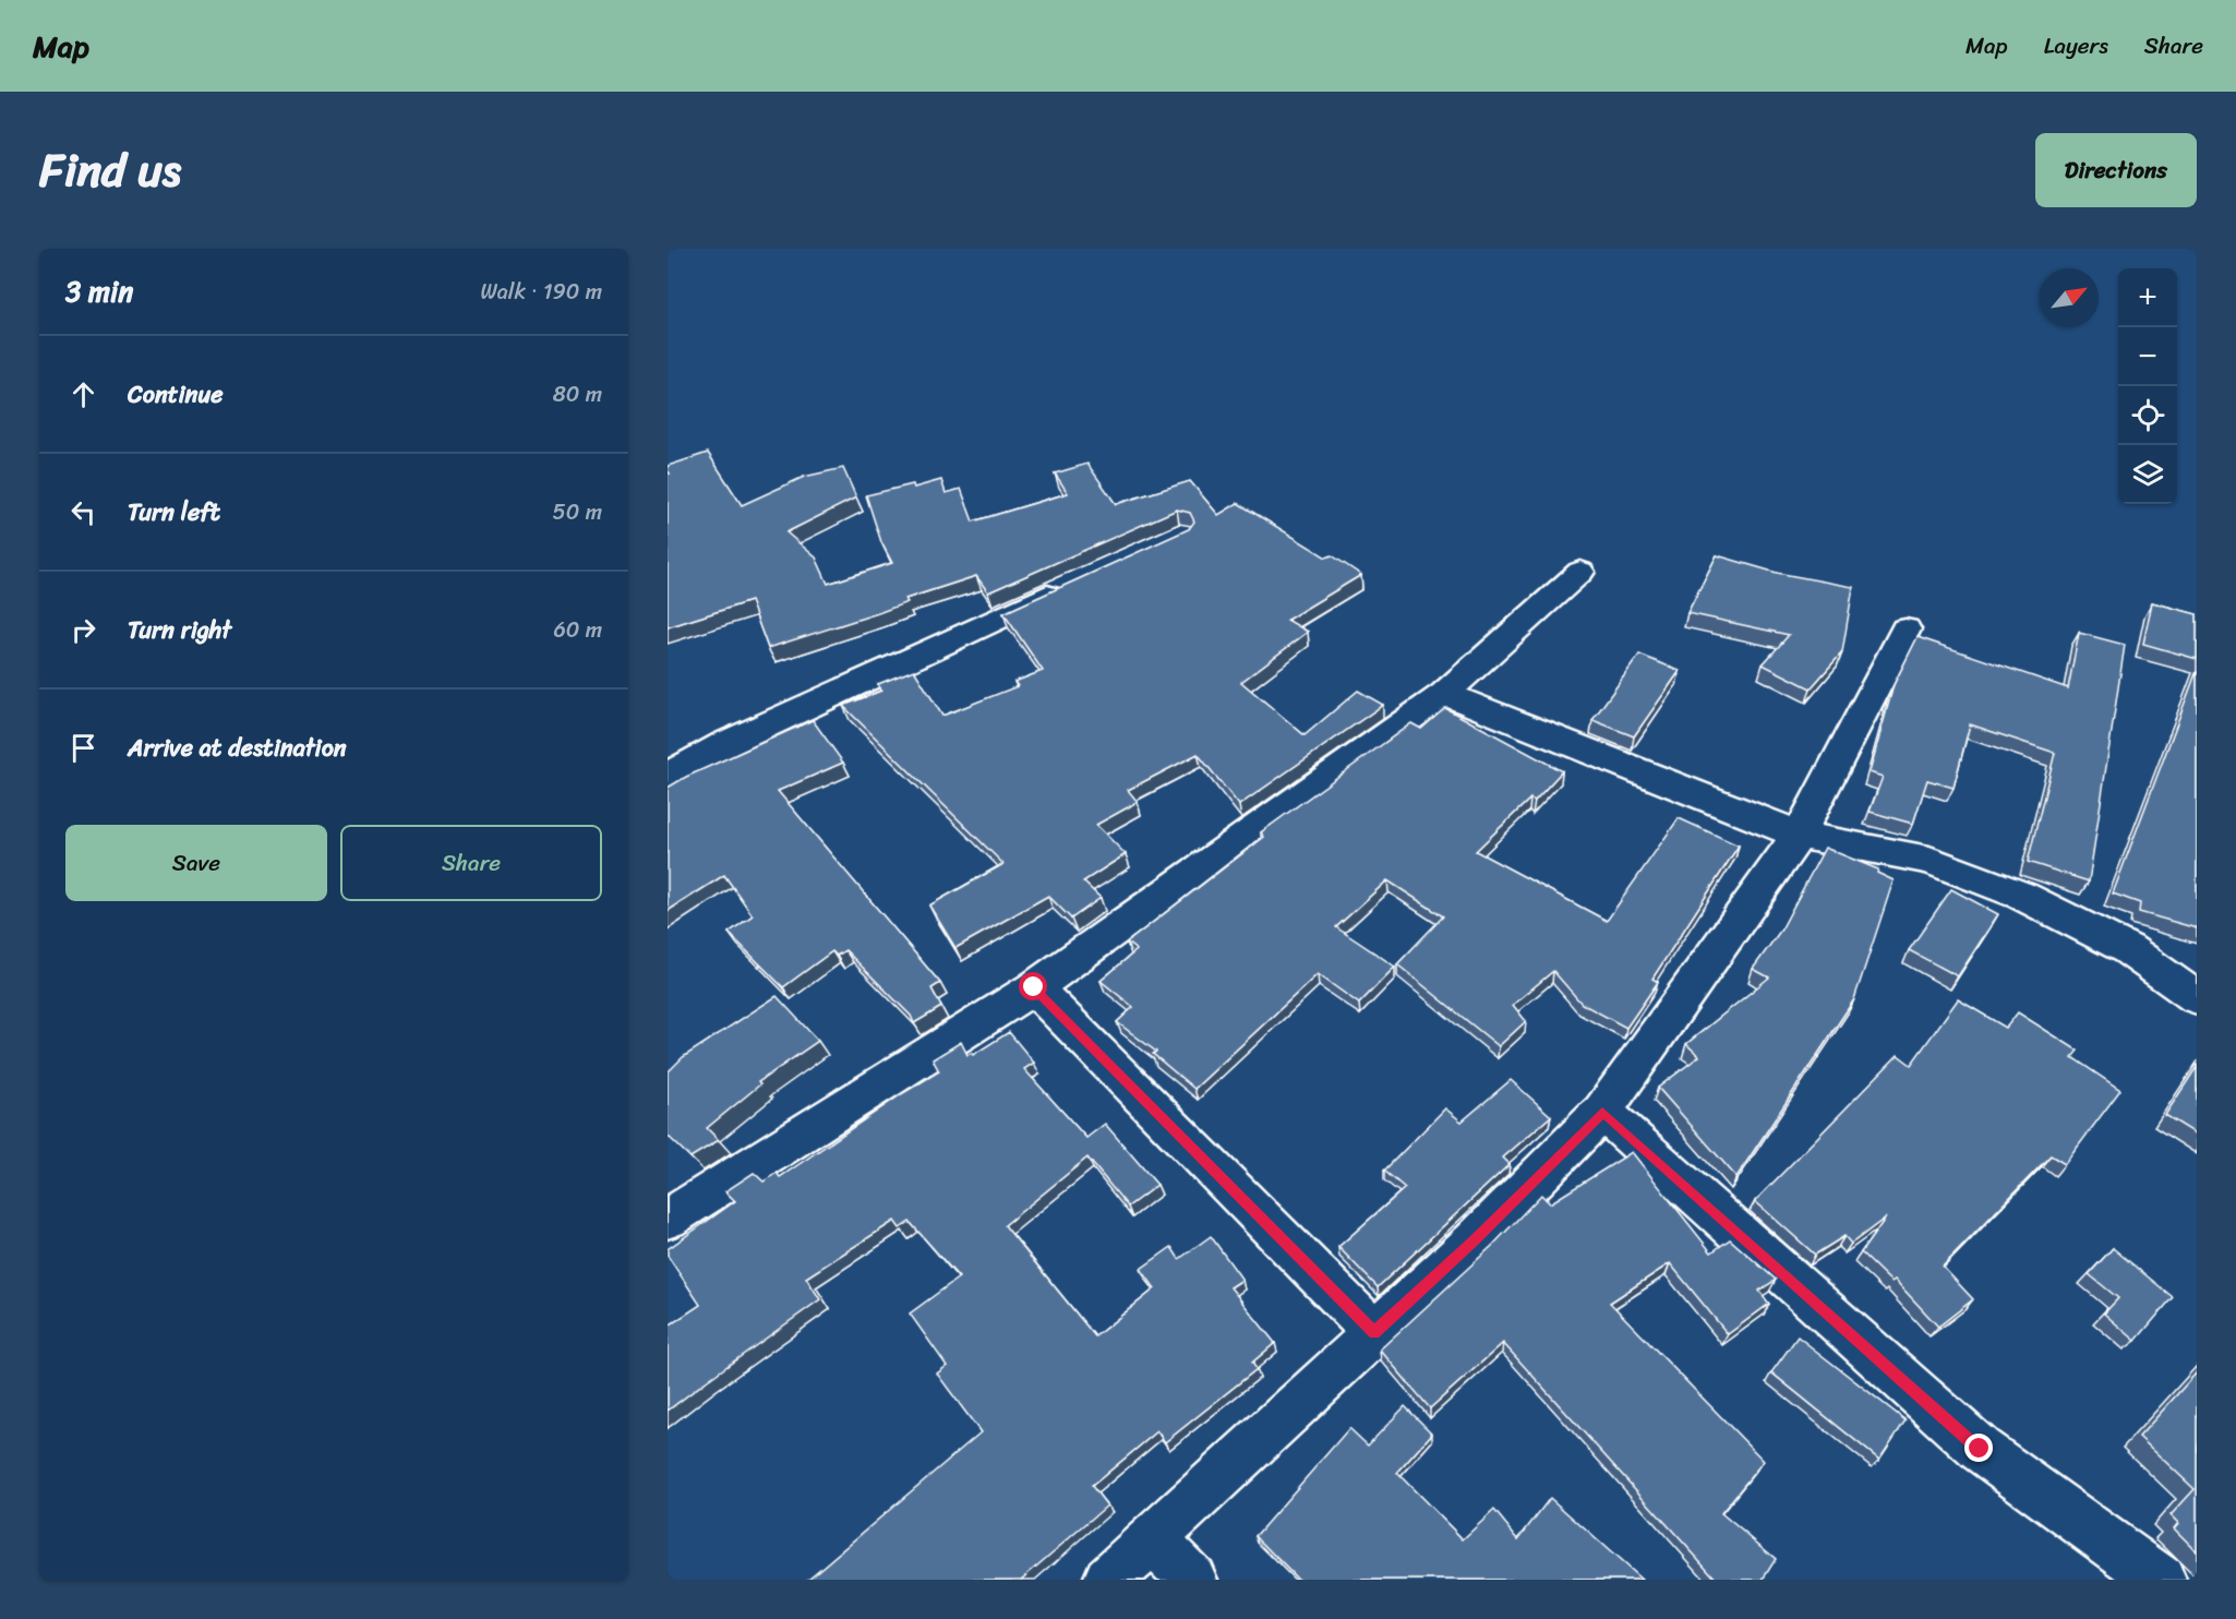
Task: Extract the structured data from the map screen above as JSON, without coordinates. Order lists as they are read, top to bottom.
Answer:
{
  "north": "top right",
  "page": {
    "header": "Map",
    "nav": ["Map", "Layers", "Share"],
    "title": "Find us",
    "buttons": [
      "Directions",
      ["Save", "Share"]
    ],
    "heading": ["3 min", "Walk · 190 m"],
    "map_buttons": ["+", "−"],
    "list": [
      ["Continue", "80 m"],
      ["Turn left", "50 m"],
      ["Turn right", "60 m"],
      "Arrive at destination"
    ]
  }
}
